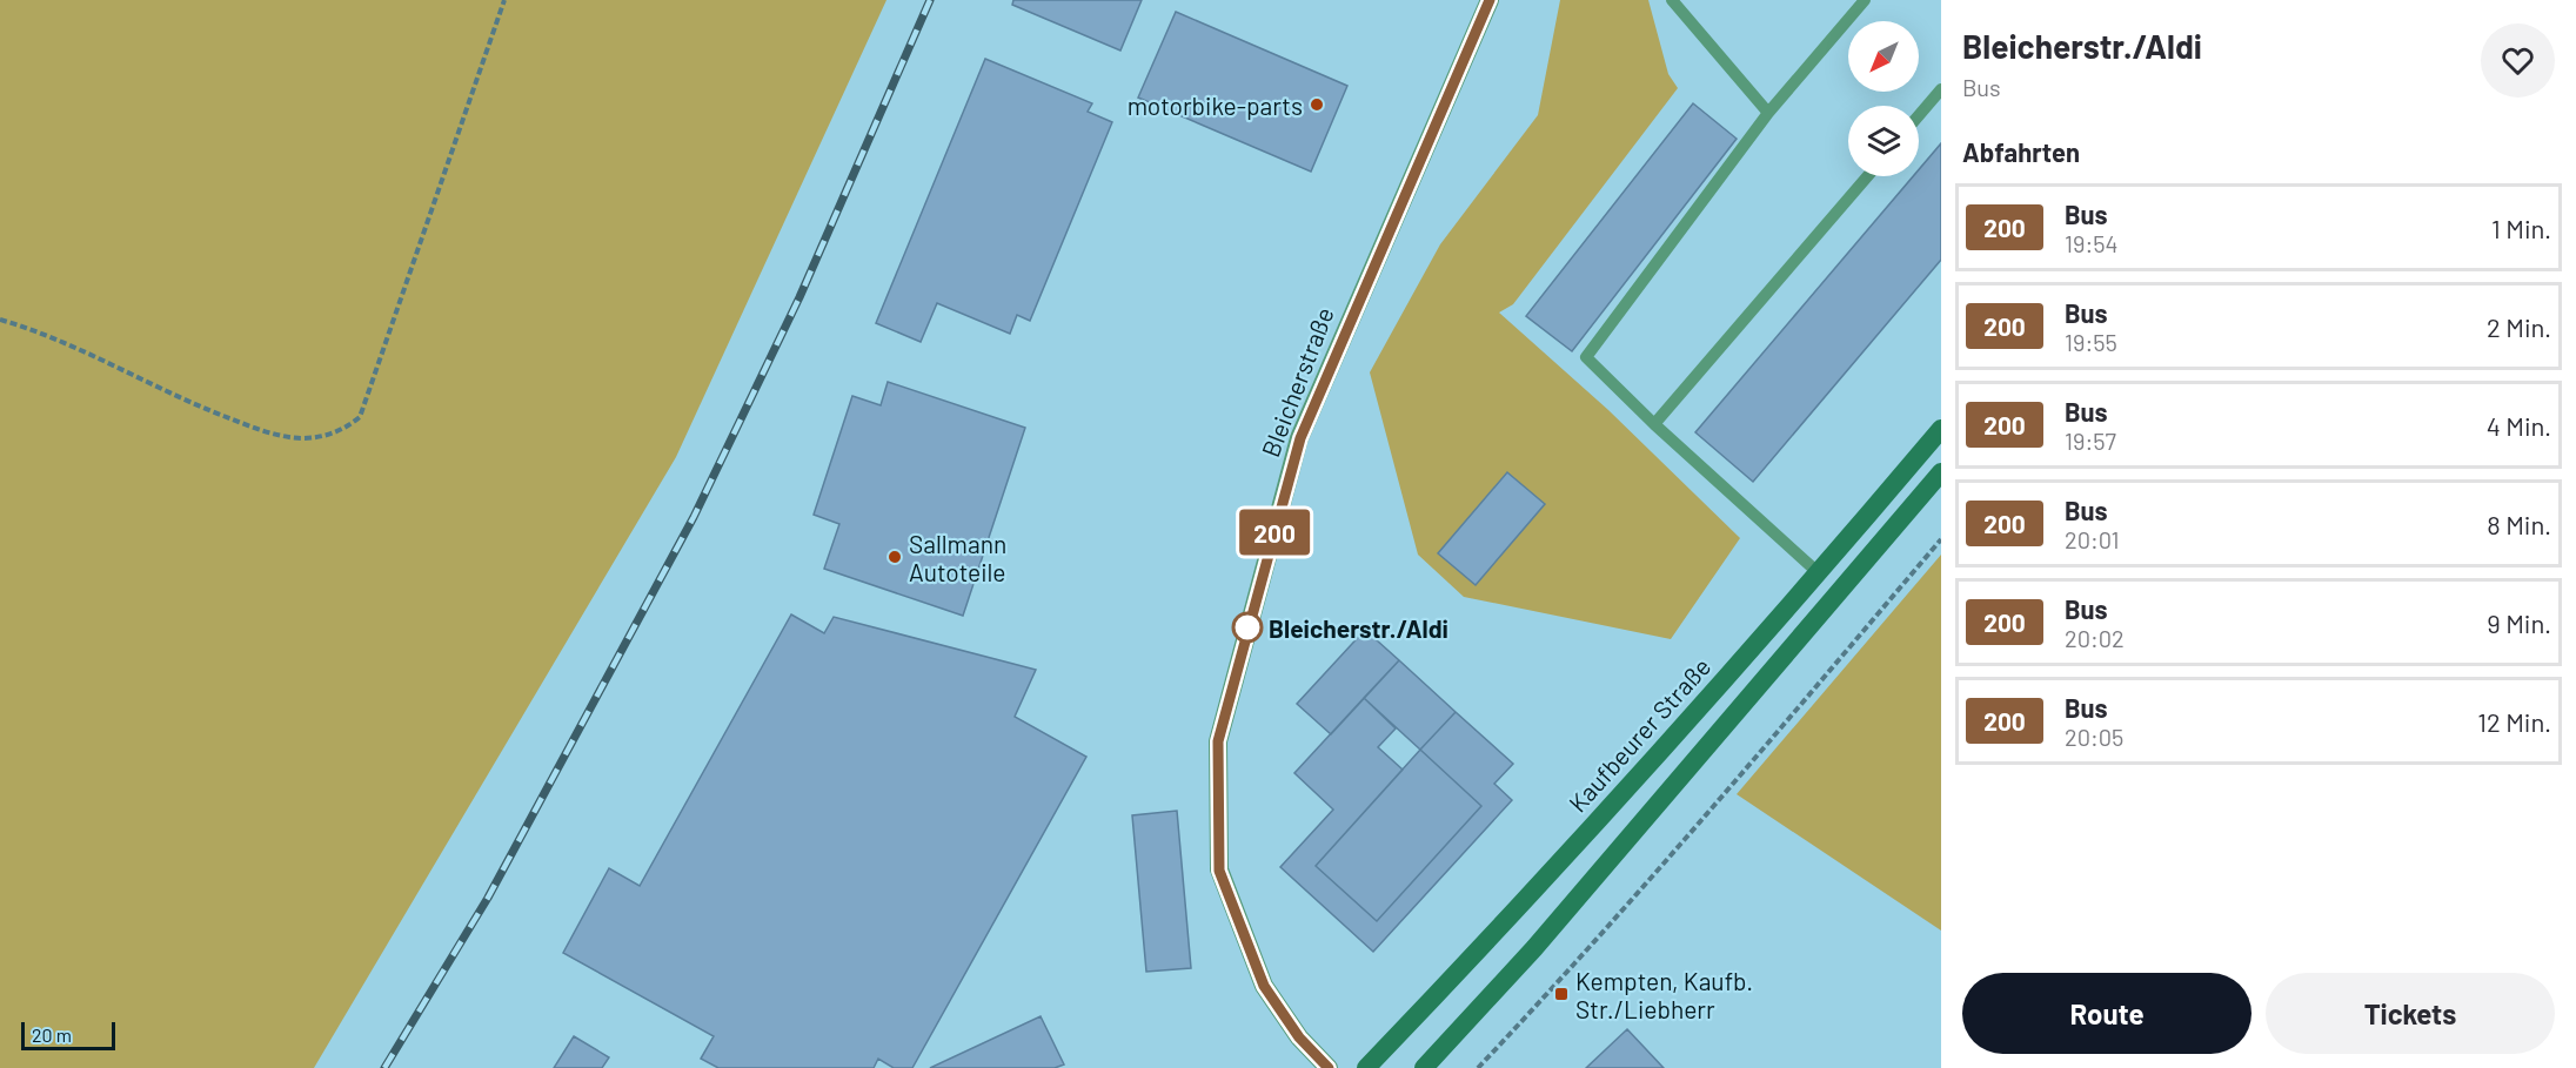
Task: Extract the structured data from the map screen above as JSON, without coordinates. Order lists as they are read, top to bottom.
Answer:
{
  "streets": {
    "main road": ["Kaufbeurer Straße"],
    "street": ["Bleicherstraße"]
  },
  "places": {
    "other": ["motorbike-parts", "Sallmann Autoteile", "Bleicherstr./Aldi"],
    "transit": ["Kempten, Kaufb. Str./Liebherr"]
  },
  "lines": ["bus line 200"],
  "scale_bar": "20 m",
  "north": "bottom left",
  "page": {
    "on_map": "200",
    "heading": [
      ["Bleicherstr./Aldi", "Bus"],
      "Abfahrten"
    ],
    "list": [
      {
        "mark": "200",
        "name": "Bus",
        "note": "19:54",
        "value": "1 Min."
      },
      {
        "mark": "200",
        "name": "Bus",
        "note": "19:55",
        "value": "2 Min."
      },
      {
        "mark": "200",
        "name": "Bus",
        "note": "19:57",
        "value": "4 Min."
      },
      {
        "mark": "200",
        "name": "Bus",
        "note": "20:01",
        "value": "8 Min."
      },
      {
        "mark": "200",
        "name": "Bus",
        "note": "20:02",
        "value": "9 Min."
      },
      {
        "mark": "200",
        "name": "Bus",
        "note": "20:05",
        "value": "12 Min."
      }
    ],
    "buttons": ["Route", "Tickets"],
    "scale": "20 m"
  }
}
